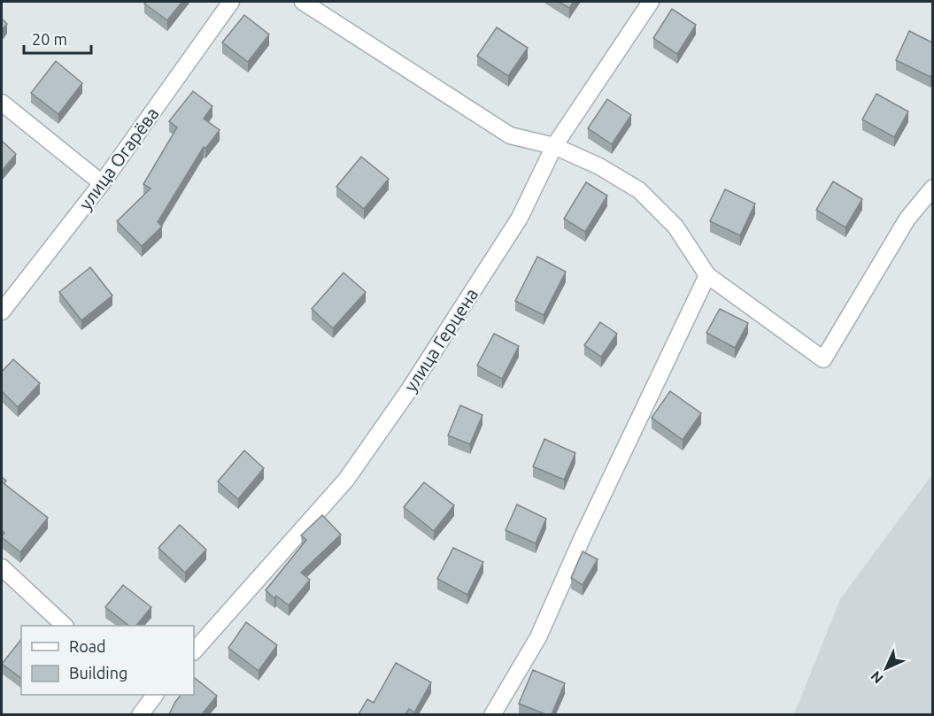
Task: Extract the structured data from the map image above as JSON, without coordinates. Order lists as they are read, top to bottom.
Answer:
{
  "streets": {
    "street": ["улица Огарёва", "улица Герцена"]
  },
  "legend": ["Road", "Building"],
  "scale_bar": "20 m",
  "north": "bottom left"
}
